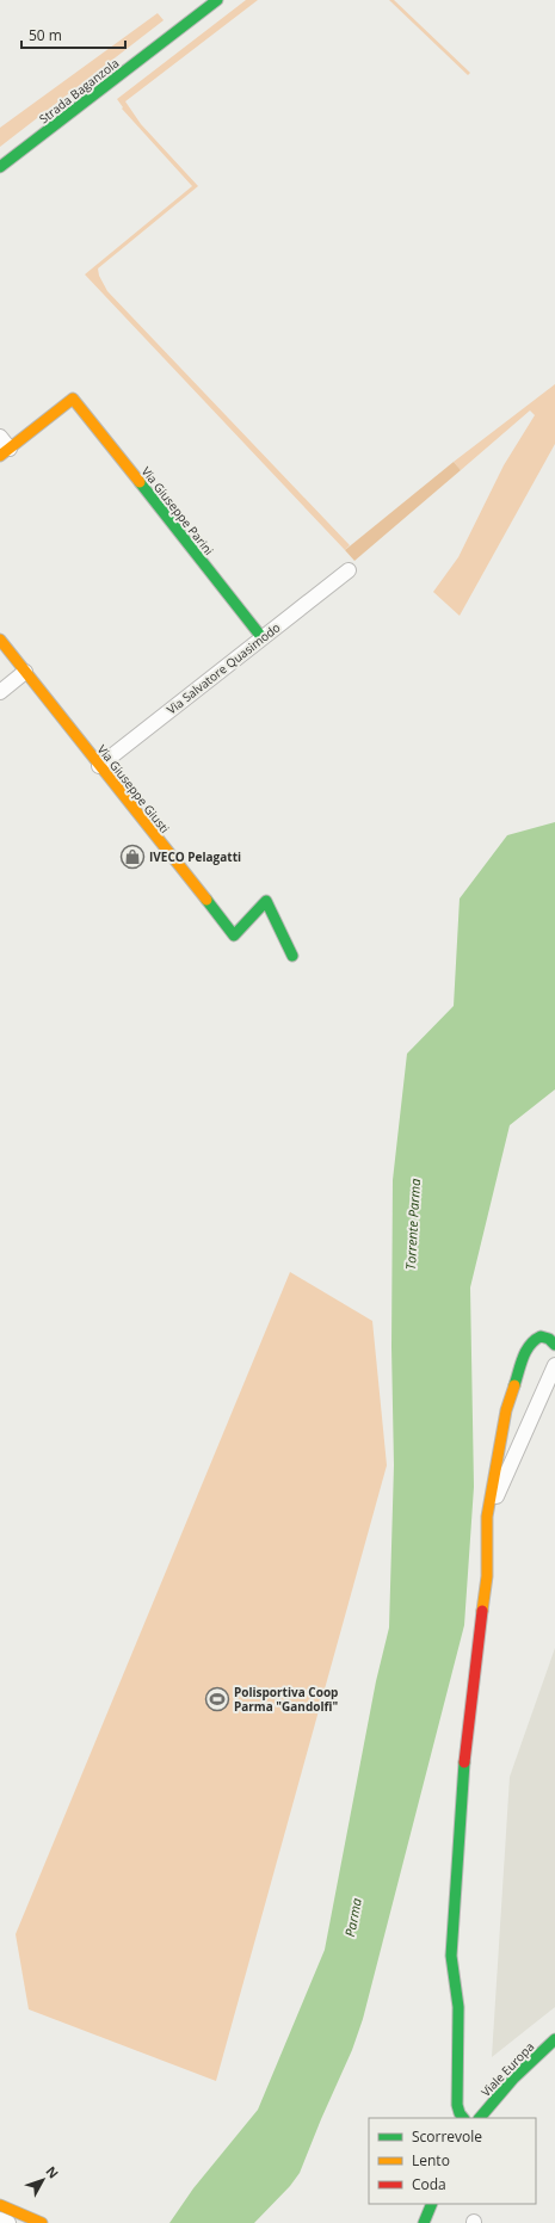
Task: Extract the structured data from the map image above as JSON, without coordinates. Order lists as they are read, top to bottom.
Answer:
{
  "streets": {
    "street": [
      "Strada Baganzola",
      "Via Giuseppe Parini",
      "Via Salvatore Quasimodo",
      "Via Giuseppe Giusti",
      "Viale Europa"
    ]
  },
  "crossings": [
    ["Via Giuseppe Parini", "Via Salvatore Quasimodo"],
    ["Via Salvatore Quasimodo", "Via Giuseppe Giusti"]
  ],
  "water": ["Torrente Parma", "Parma"],
  "places": {
    "shop": ["IVECO Pelagatti"],
    "sports": ["Polisportiva Coop Parma \"Gandolfi\""]
  },
  "legend": ["Scorrevole", "Lento", "Coda"],
  "scale_bar": "50 m",
  "north": "top right"
}
